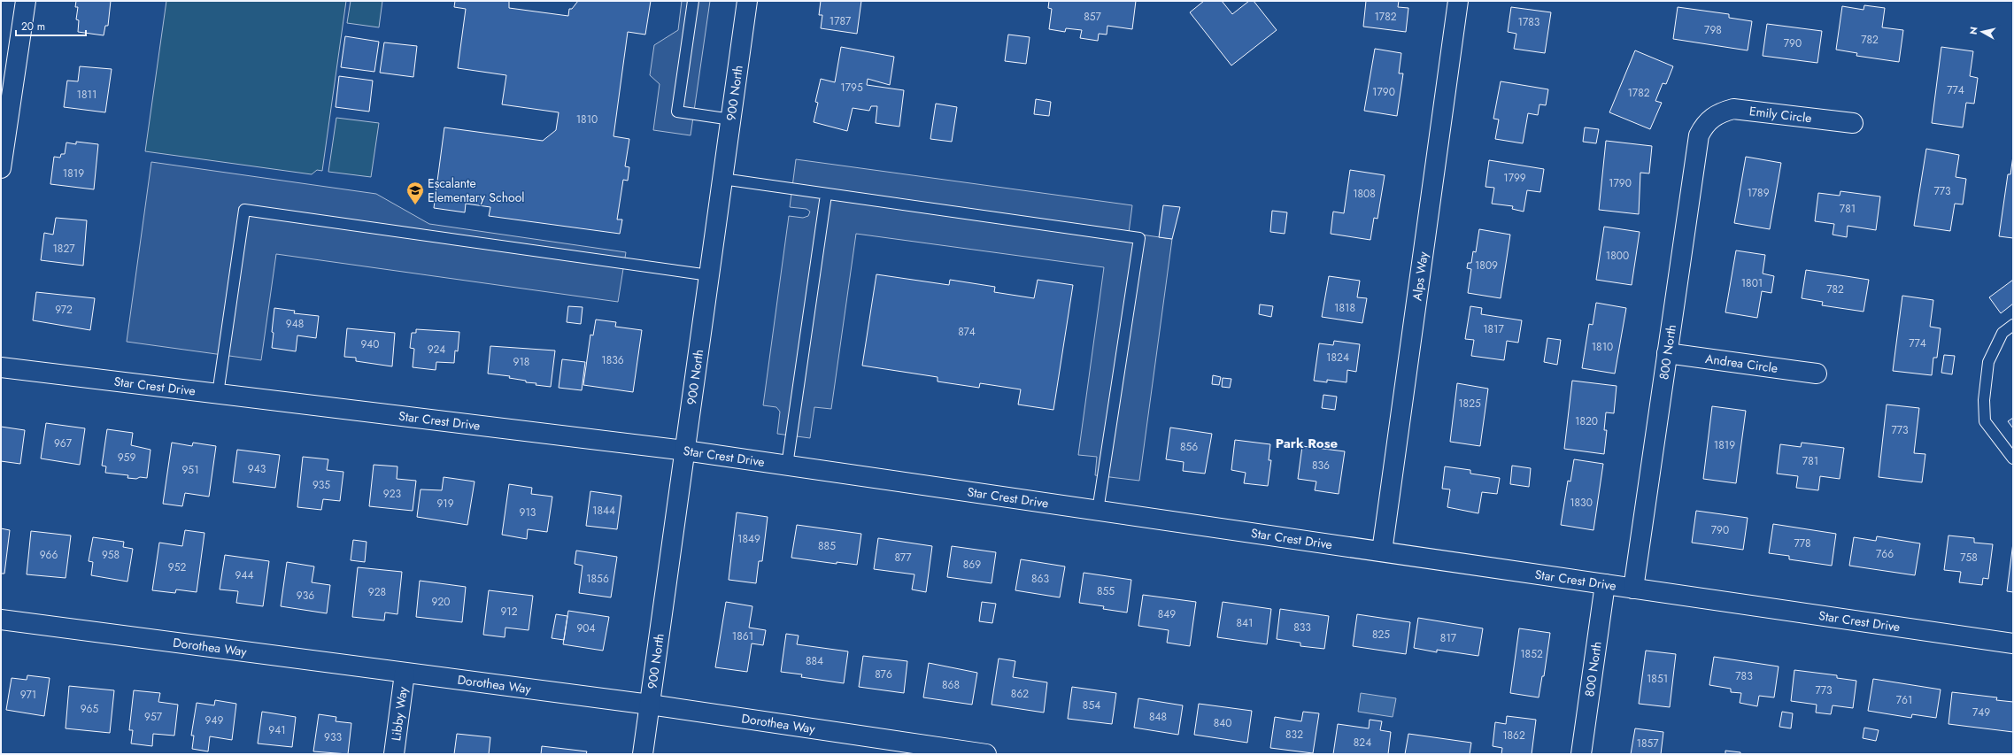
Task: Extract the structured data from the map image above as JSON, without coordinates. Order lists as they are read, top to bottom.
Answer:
{
  "streets": {
    "street": [
      "900 North",
      "Emily Circle",
      "Alps Way",
      "800 North",
      "Andrea Circle",
      "Star Crest Drive",
      "Dorothea Way",
      "Libby Way"
    ]
  },
  "crossings": [
    ["900 North", "Star Crest Drive"],
    ["900 North", "Dorothea Way"],
    ["Emily Circle", "800 North"],
    ["Alps Way", "Star Crest Drive"],
    ["800 North", "Andrea Circle"],
    ["800 North", "Star Crest Drive"],
    ["Dorothea Way", "Libby Way"]
  ],
  "districts": ["Park Rose"],
  "places": {
    "school or university": ["Escalante Elementary School"]
  },
  "house_numbers": [
    "857",
    "1782",
    "1787",
    "1783",
    "798",
    "782",
    "790",
    "1795",
    "774",
    "1790",
    "1782",
    "1811",
    "1810",
    "1819",
    "1799",
    "1790",
    "773",
    "1789",
    "1808",
    "781",
    "1827",
    "1800",
    "1809",
    "1801",
    "782",
    "1818",
    "972",
    "948",
    "1817",
    "874",
    "774",
    "940",
    "1810",
    "924",
    "1824",
    "1836",
    "918",
    "1825",
    "1820",
    "773",
    "967",
    "1819",
    "856",
    "959",
    "781",
    "836",
    "943",
    "951",
    "935",
    "923",
    "1830",
    "919",
    "1844",
    "913",
    "790",
    "1849",
    "778",
    "885",
    "766",
    "966",
    "958",
    "877",
    "758",
    "869",
    "952",
    "944",
    "1856",
    "863",
    "855",
    "928",
    "936",
    "920",
    "912",
    "849",
    "841",
    "833",
    "904",
    "825",
    "1861",
    "817",
    "1852",
    "884",
    "876",
    "783",
    "1851",
    "868",
    "773",
    "862",
    "971",
    "761",
    "854",
    "965",
    "749",
    "957",
    "848",
    "949",
    "840",
    "941",
    "832",
    "1862",
    "933",
    "824",
    "1857"
  ],
  "scale_bar": "20 m",
  "north": "left"
}
